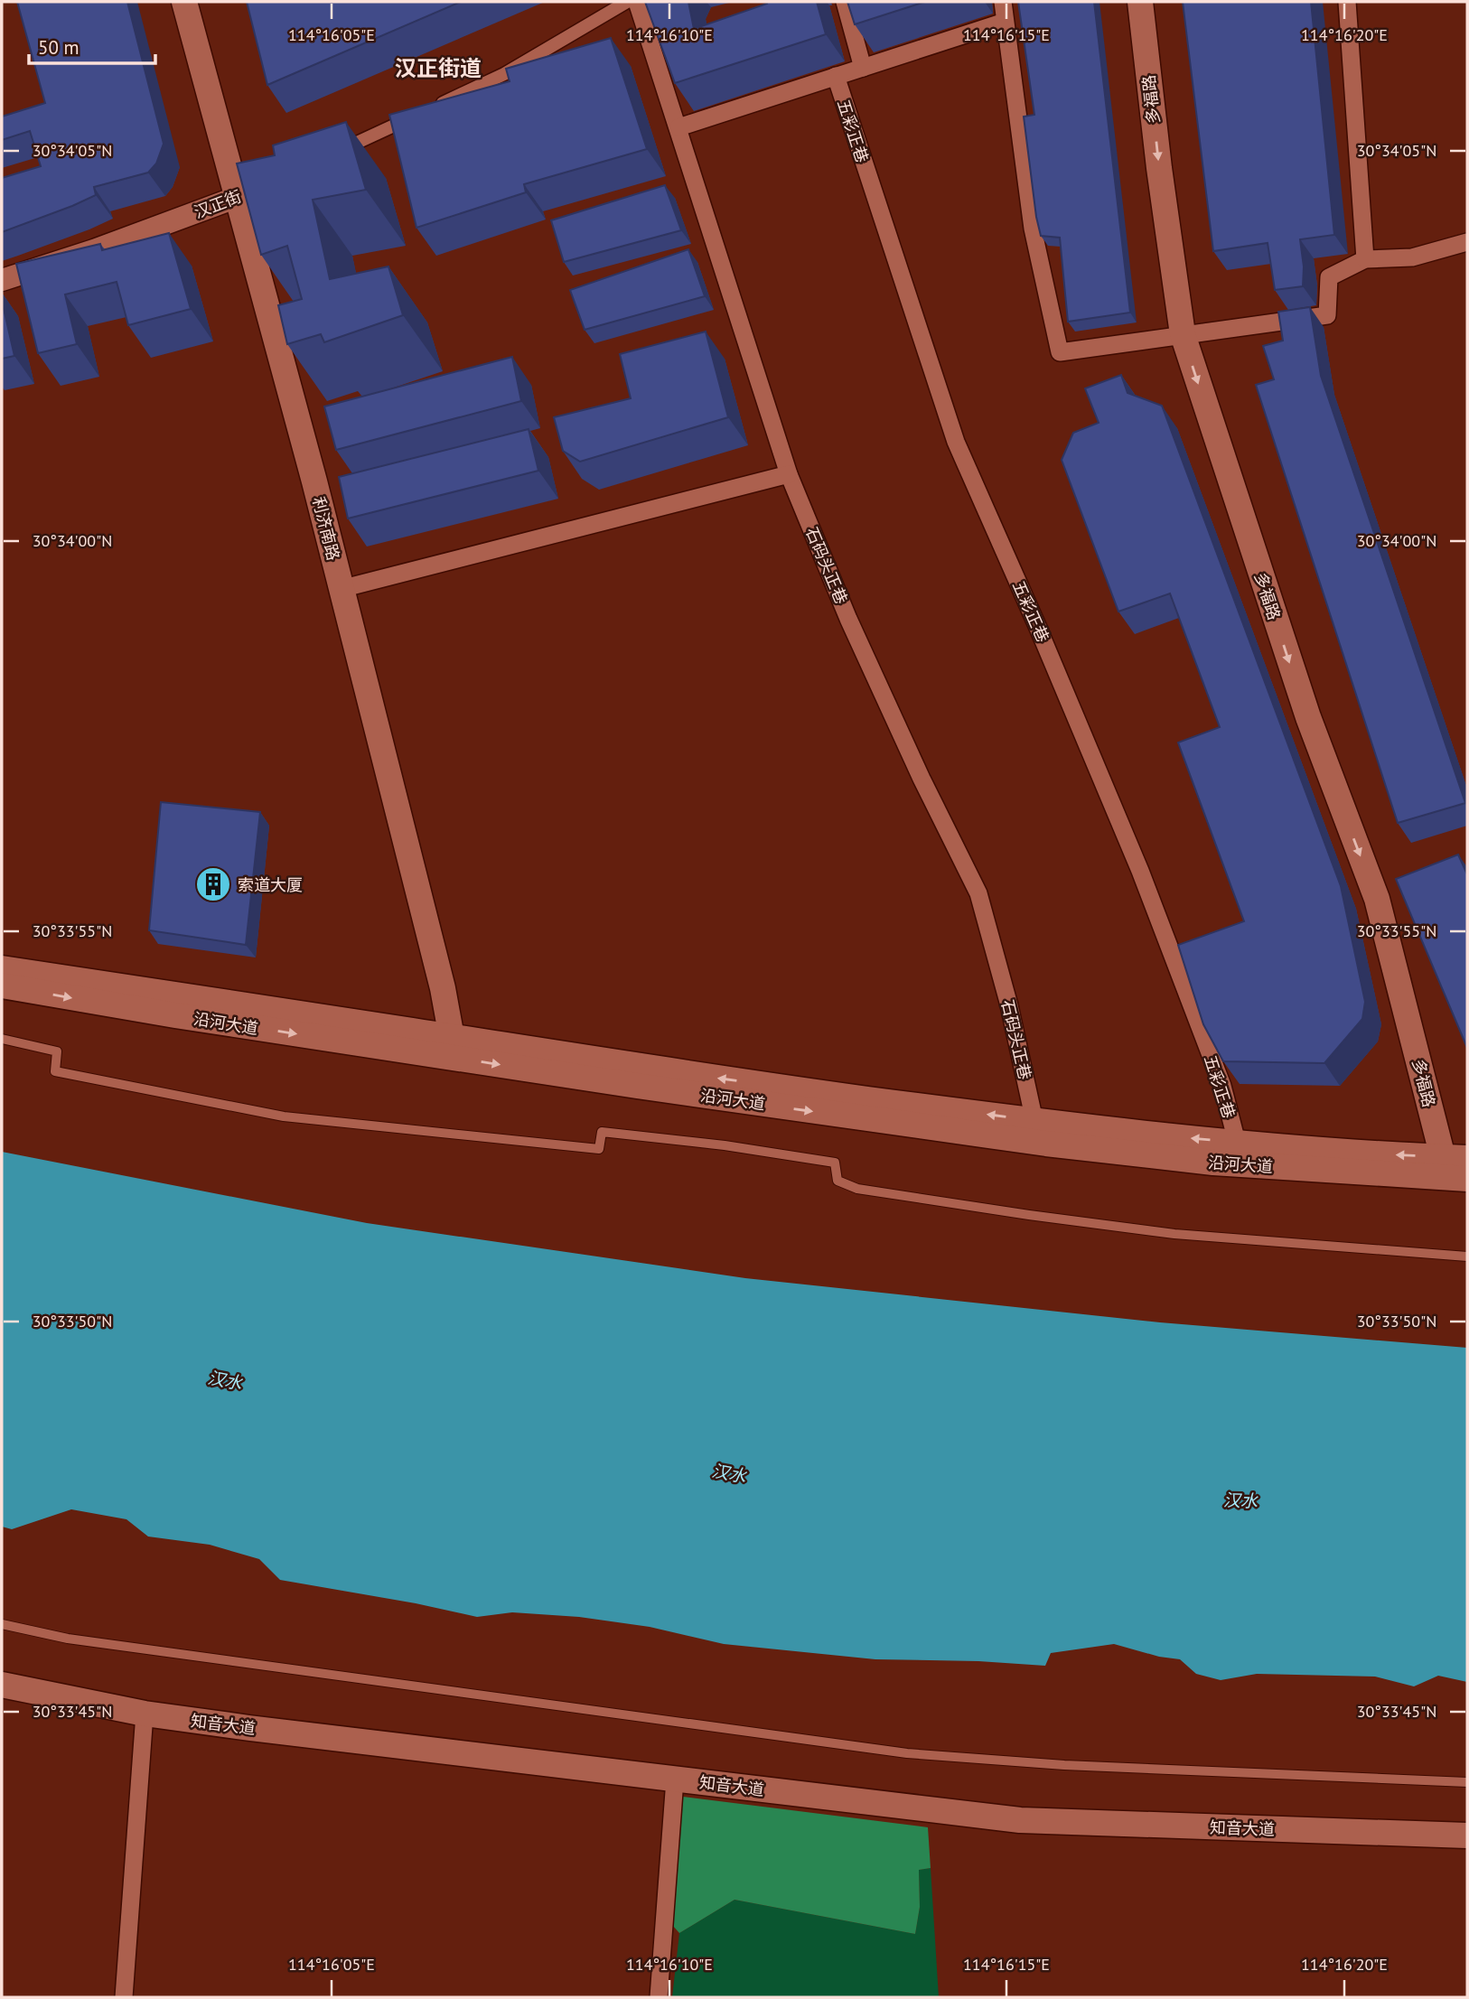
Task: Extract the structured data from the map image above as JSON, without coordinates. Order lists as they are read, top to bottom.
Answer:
{
  "streets": {
    "main road": [
      "多福路",
      "利济南路",
      "沿河大道",
      "知音大道"
    ],
    "street": ["五彩正巷", "汉正街", "石码头正巷"]
  },
  "crossings": [
    ["多福路", "沿河大道"],
    ["五彩正巷", "沿河大道"],
    ["汉正街", "利济南路"],
    ["利济南路", "沿河大道"],
    ["石码头正巷", "沿河大道"]
  ],
  "one_way": ["多福路"],
  "districts": ["汉正街道"],
  "water": ["汉水"],
  "places": {
    "building": ["索道大厦"]
  },
  "scale_bar": "50 m",
  "coordinates": [
    "114°16'05\"E",
    "114°16'10\"E",
    "114°16'15\"E",
    "114°16'20\"E",
    "30°34'05\"N",
    "30°34'00\"N",
    "30°33'55\"N",
    "30°33'50\"N",
    "30°33'45\"N"
  ]
}
